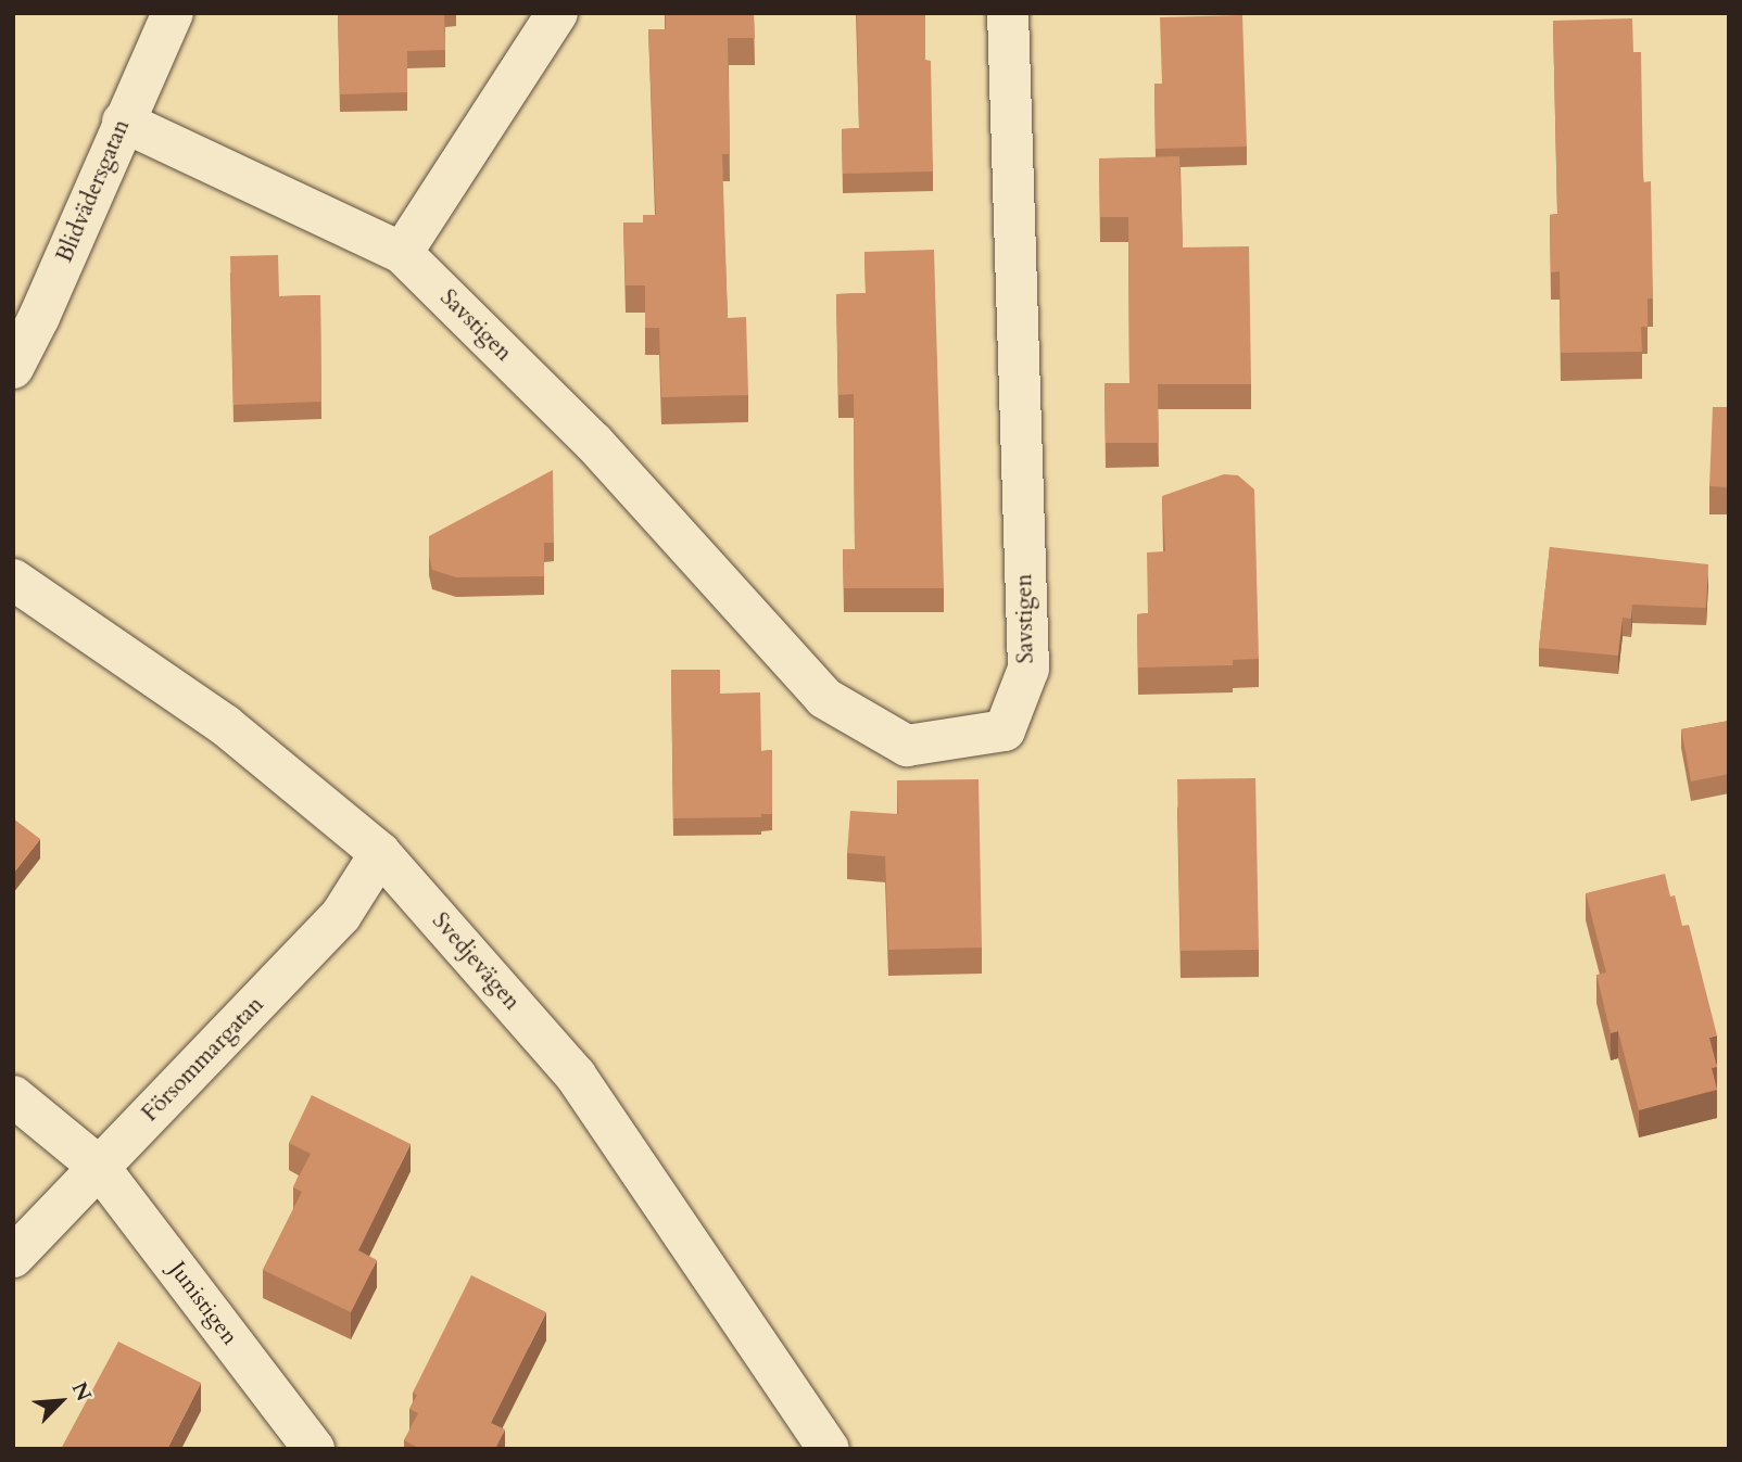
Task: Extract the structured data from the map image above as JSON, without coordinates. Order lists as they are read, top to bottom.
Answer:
{
  "streets": {
    "street": [
      "Blidvädersgatan",
      "Savstigen",
      "Svedjevägen",
      "Försommargatan",
      "Junistigen"
    ]
  },
  "crossings": [
    ["Blidvädersgatan", "Savstigen"],
    ["Svedjevägen", "Försommargatan"],
    ["Försommargatan", "Junistigen"]
  ],
  "north": "top right"
}
